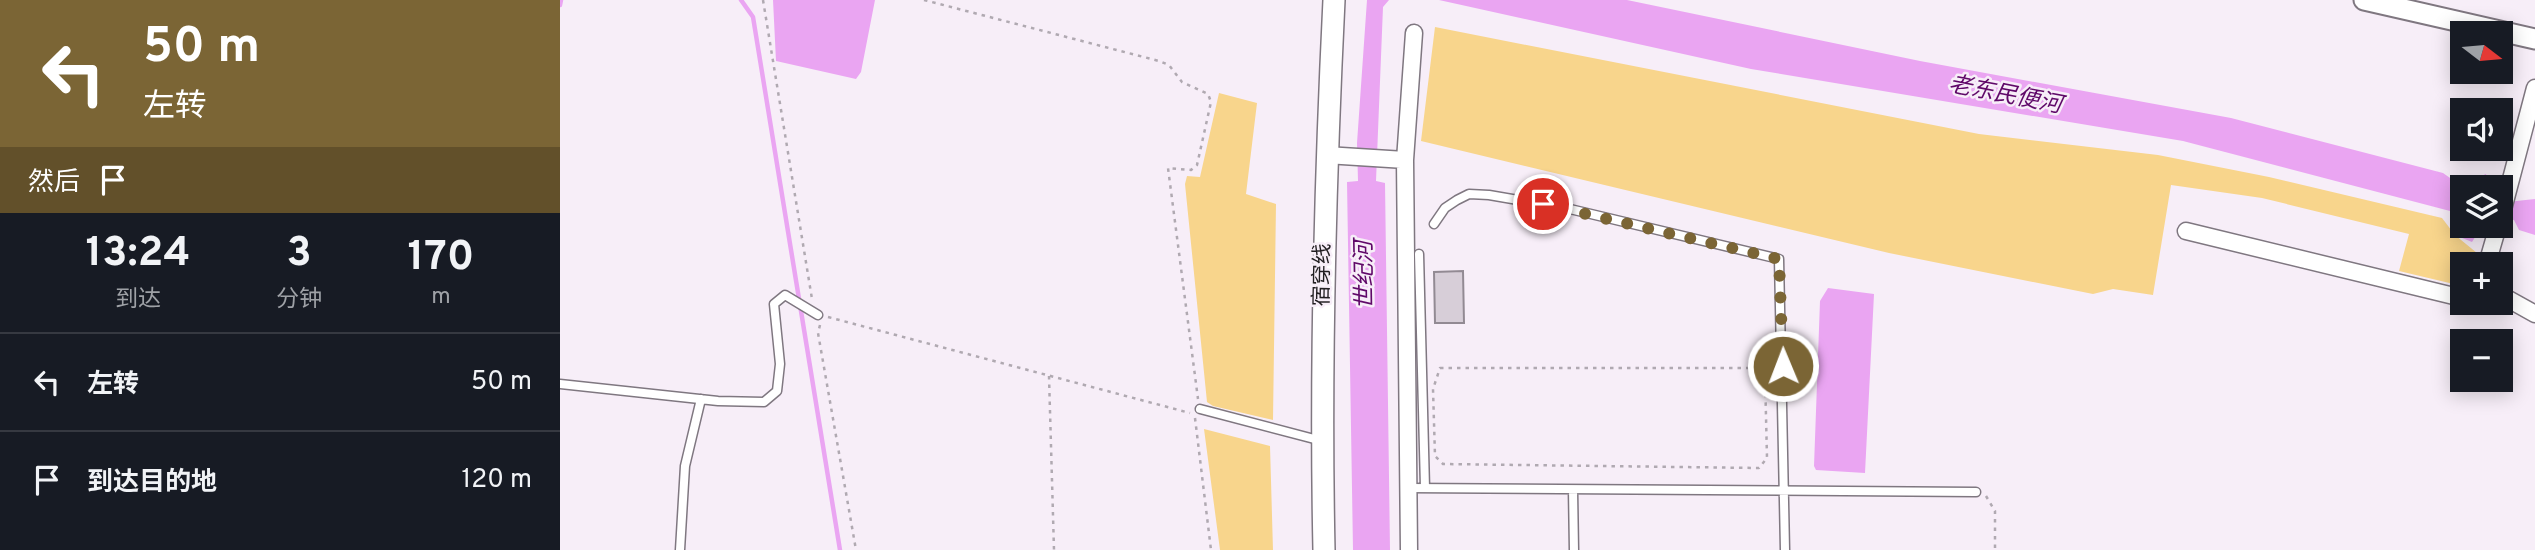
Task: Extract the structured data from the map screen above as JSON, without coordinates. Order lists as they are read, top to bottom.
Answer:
{
  "streets": {
    "main road": ["宿穿线"]
  },
  "water": ["老东民便河", "世纪河"],
  "north": "right",
  "page": {
    "turn": ["50 m", "左转"],
    "map_buttons": ["+", "−"],
    "then": "然后",
    "eta": [
      "13:24",
      "到达",
      "3",
      "分钟",
      "170",
      "m"
    ],
    "list": [
      {
        "name": "左转",
        "value": "50 m"
      },
      {
        "name": "到达目的地",
        "value": "120 m"
      }
    ]
  }
}
